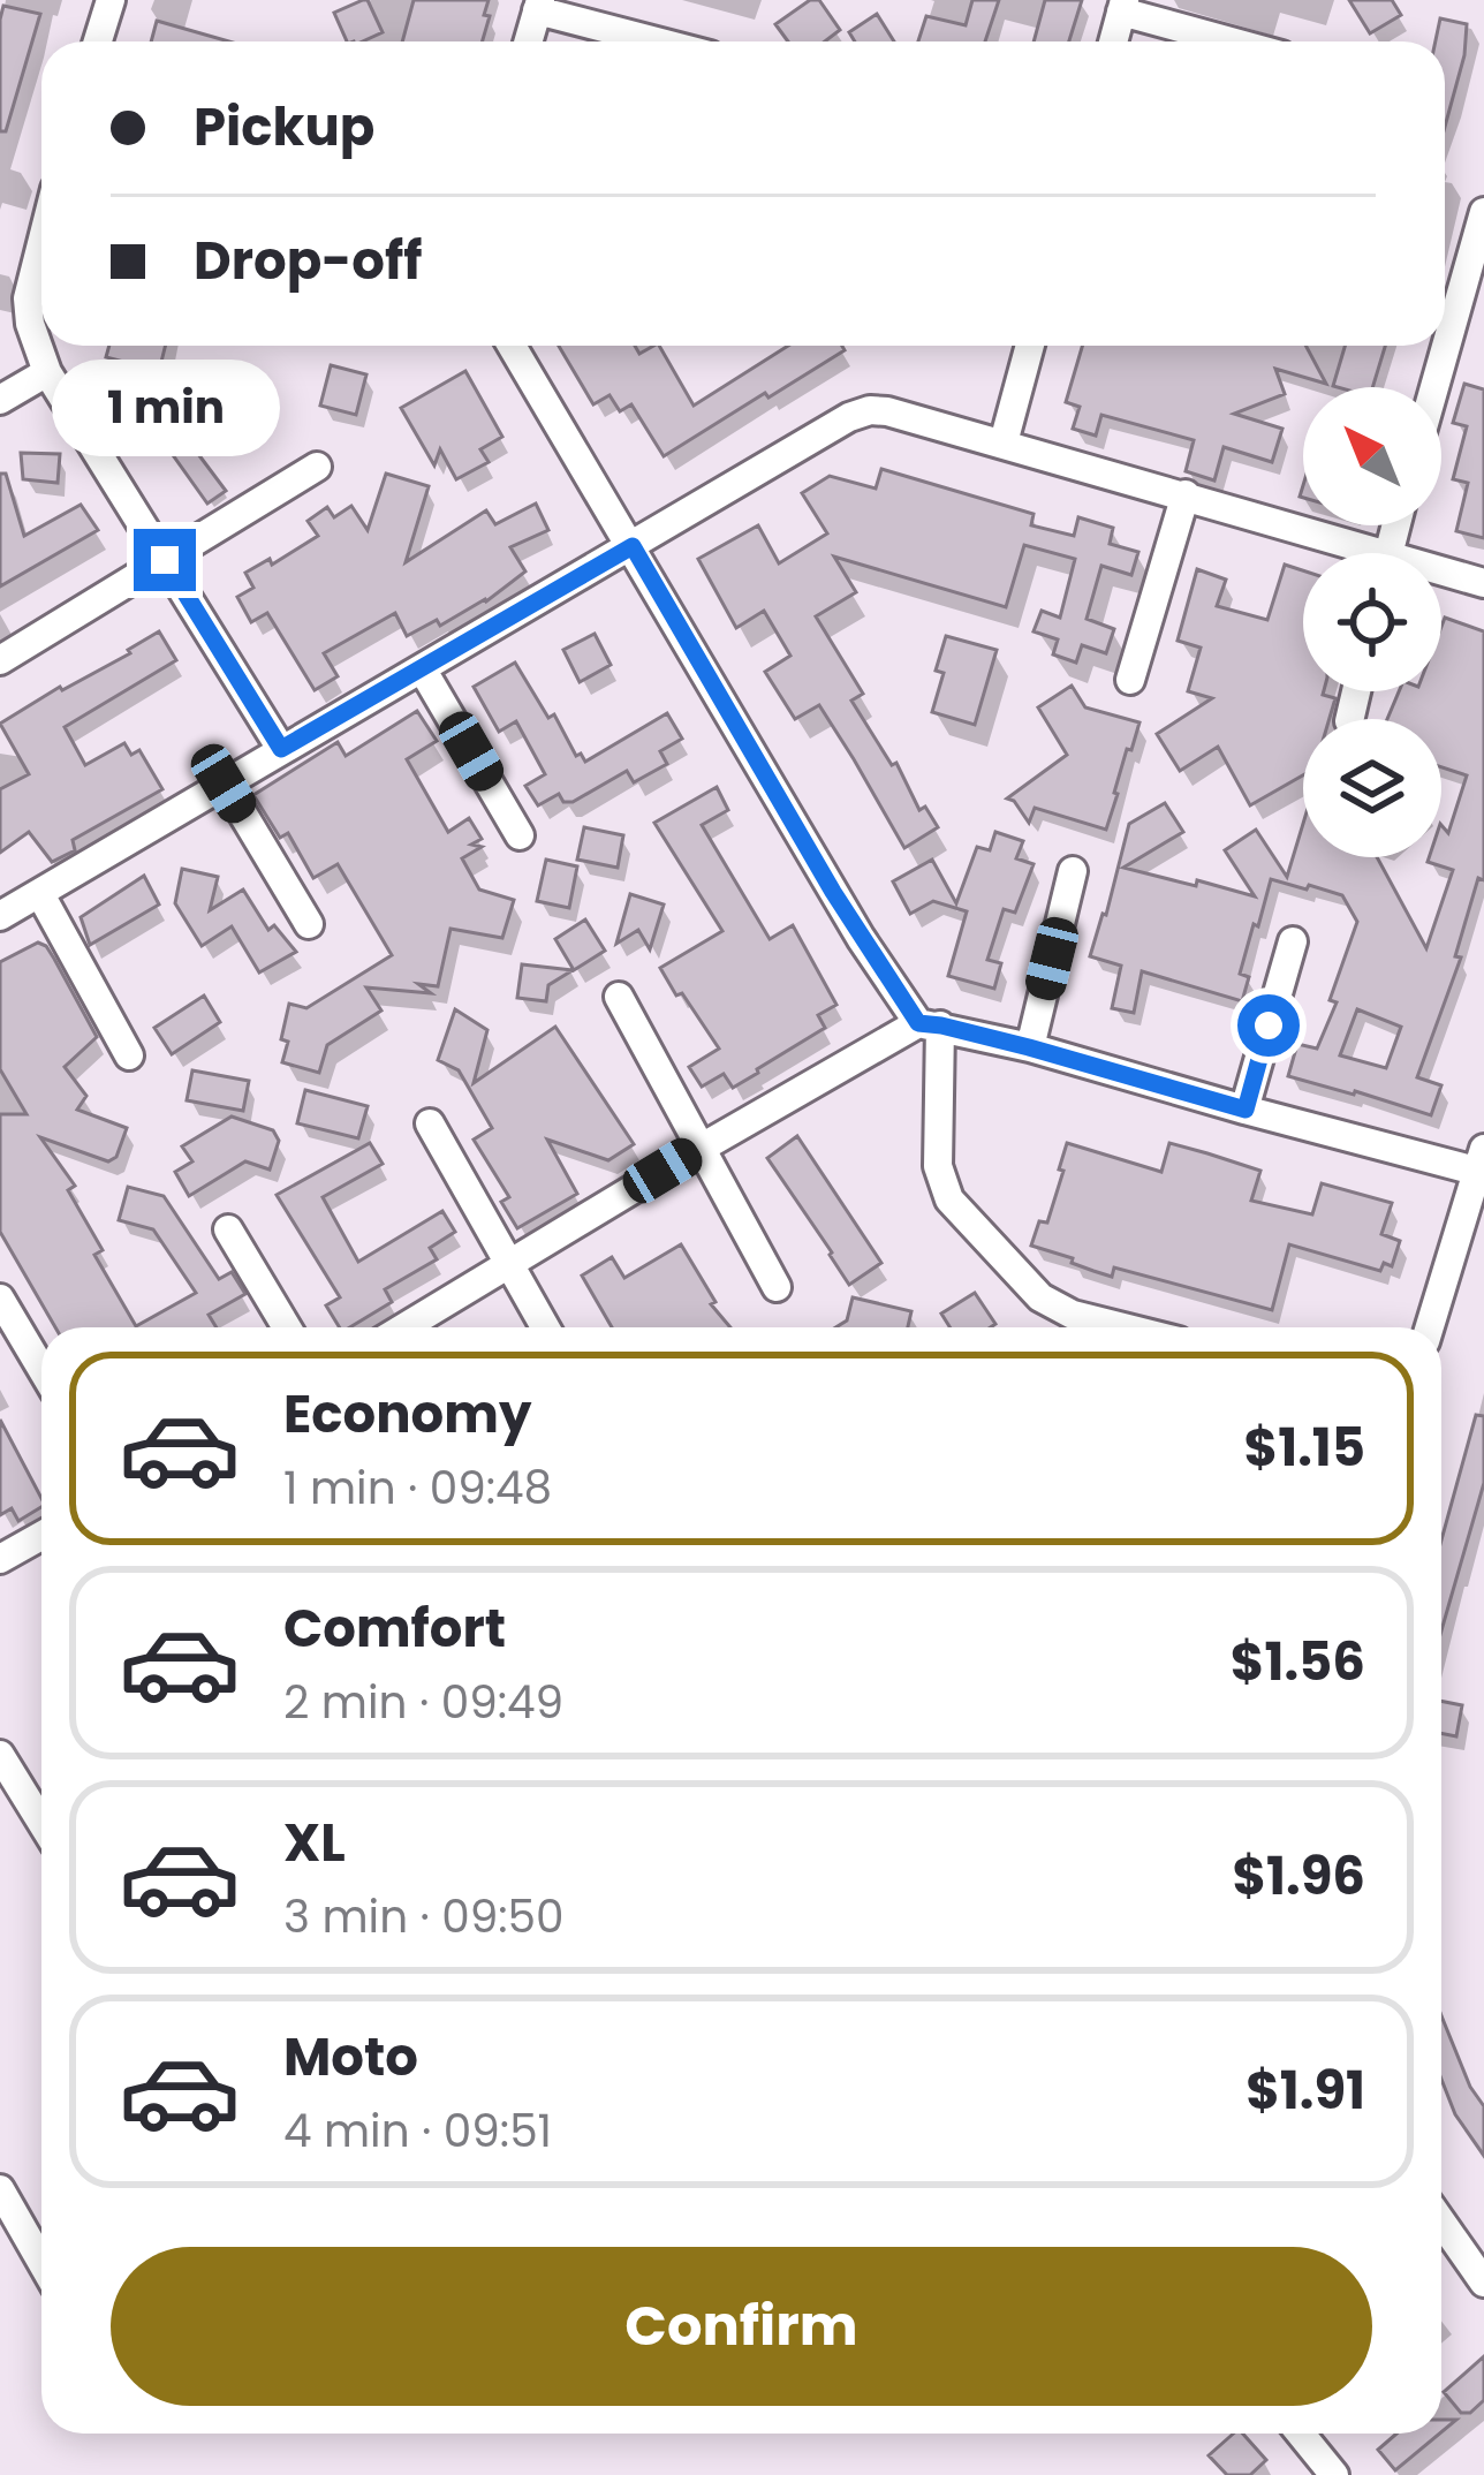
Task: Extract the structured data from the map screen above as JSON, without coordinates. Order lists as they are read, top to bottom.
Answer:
{
  "north": "top left",
  "page": {
    "banner": ["Pickup", "Drop-off"],
    "bubble": "1 min",
    "list": [
      {
        "name": "Economy",
        "note": "1 min · 09:48",
        "value": "$1.15"
      },
      {
        "name": "Comfort",
        "note": "2 min · 09:49",
        "value": "$1.56"
      },
      {
        "name": "XL",
        "note": "3 min · 09:50",
        "value": "$1.96"
      },
      {
        "name": "Moto",
        "note": "4 min · 09:51",
        "value": "$1.91"
      }
    ],
    "buttons": "Confirm"
  }
}
